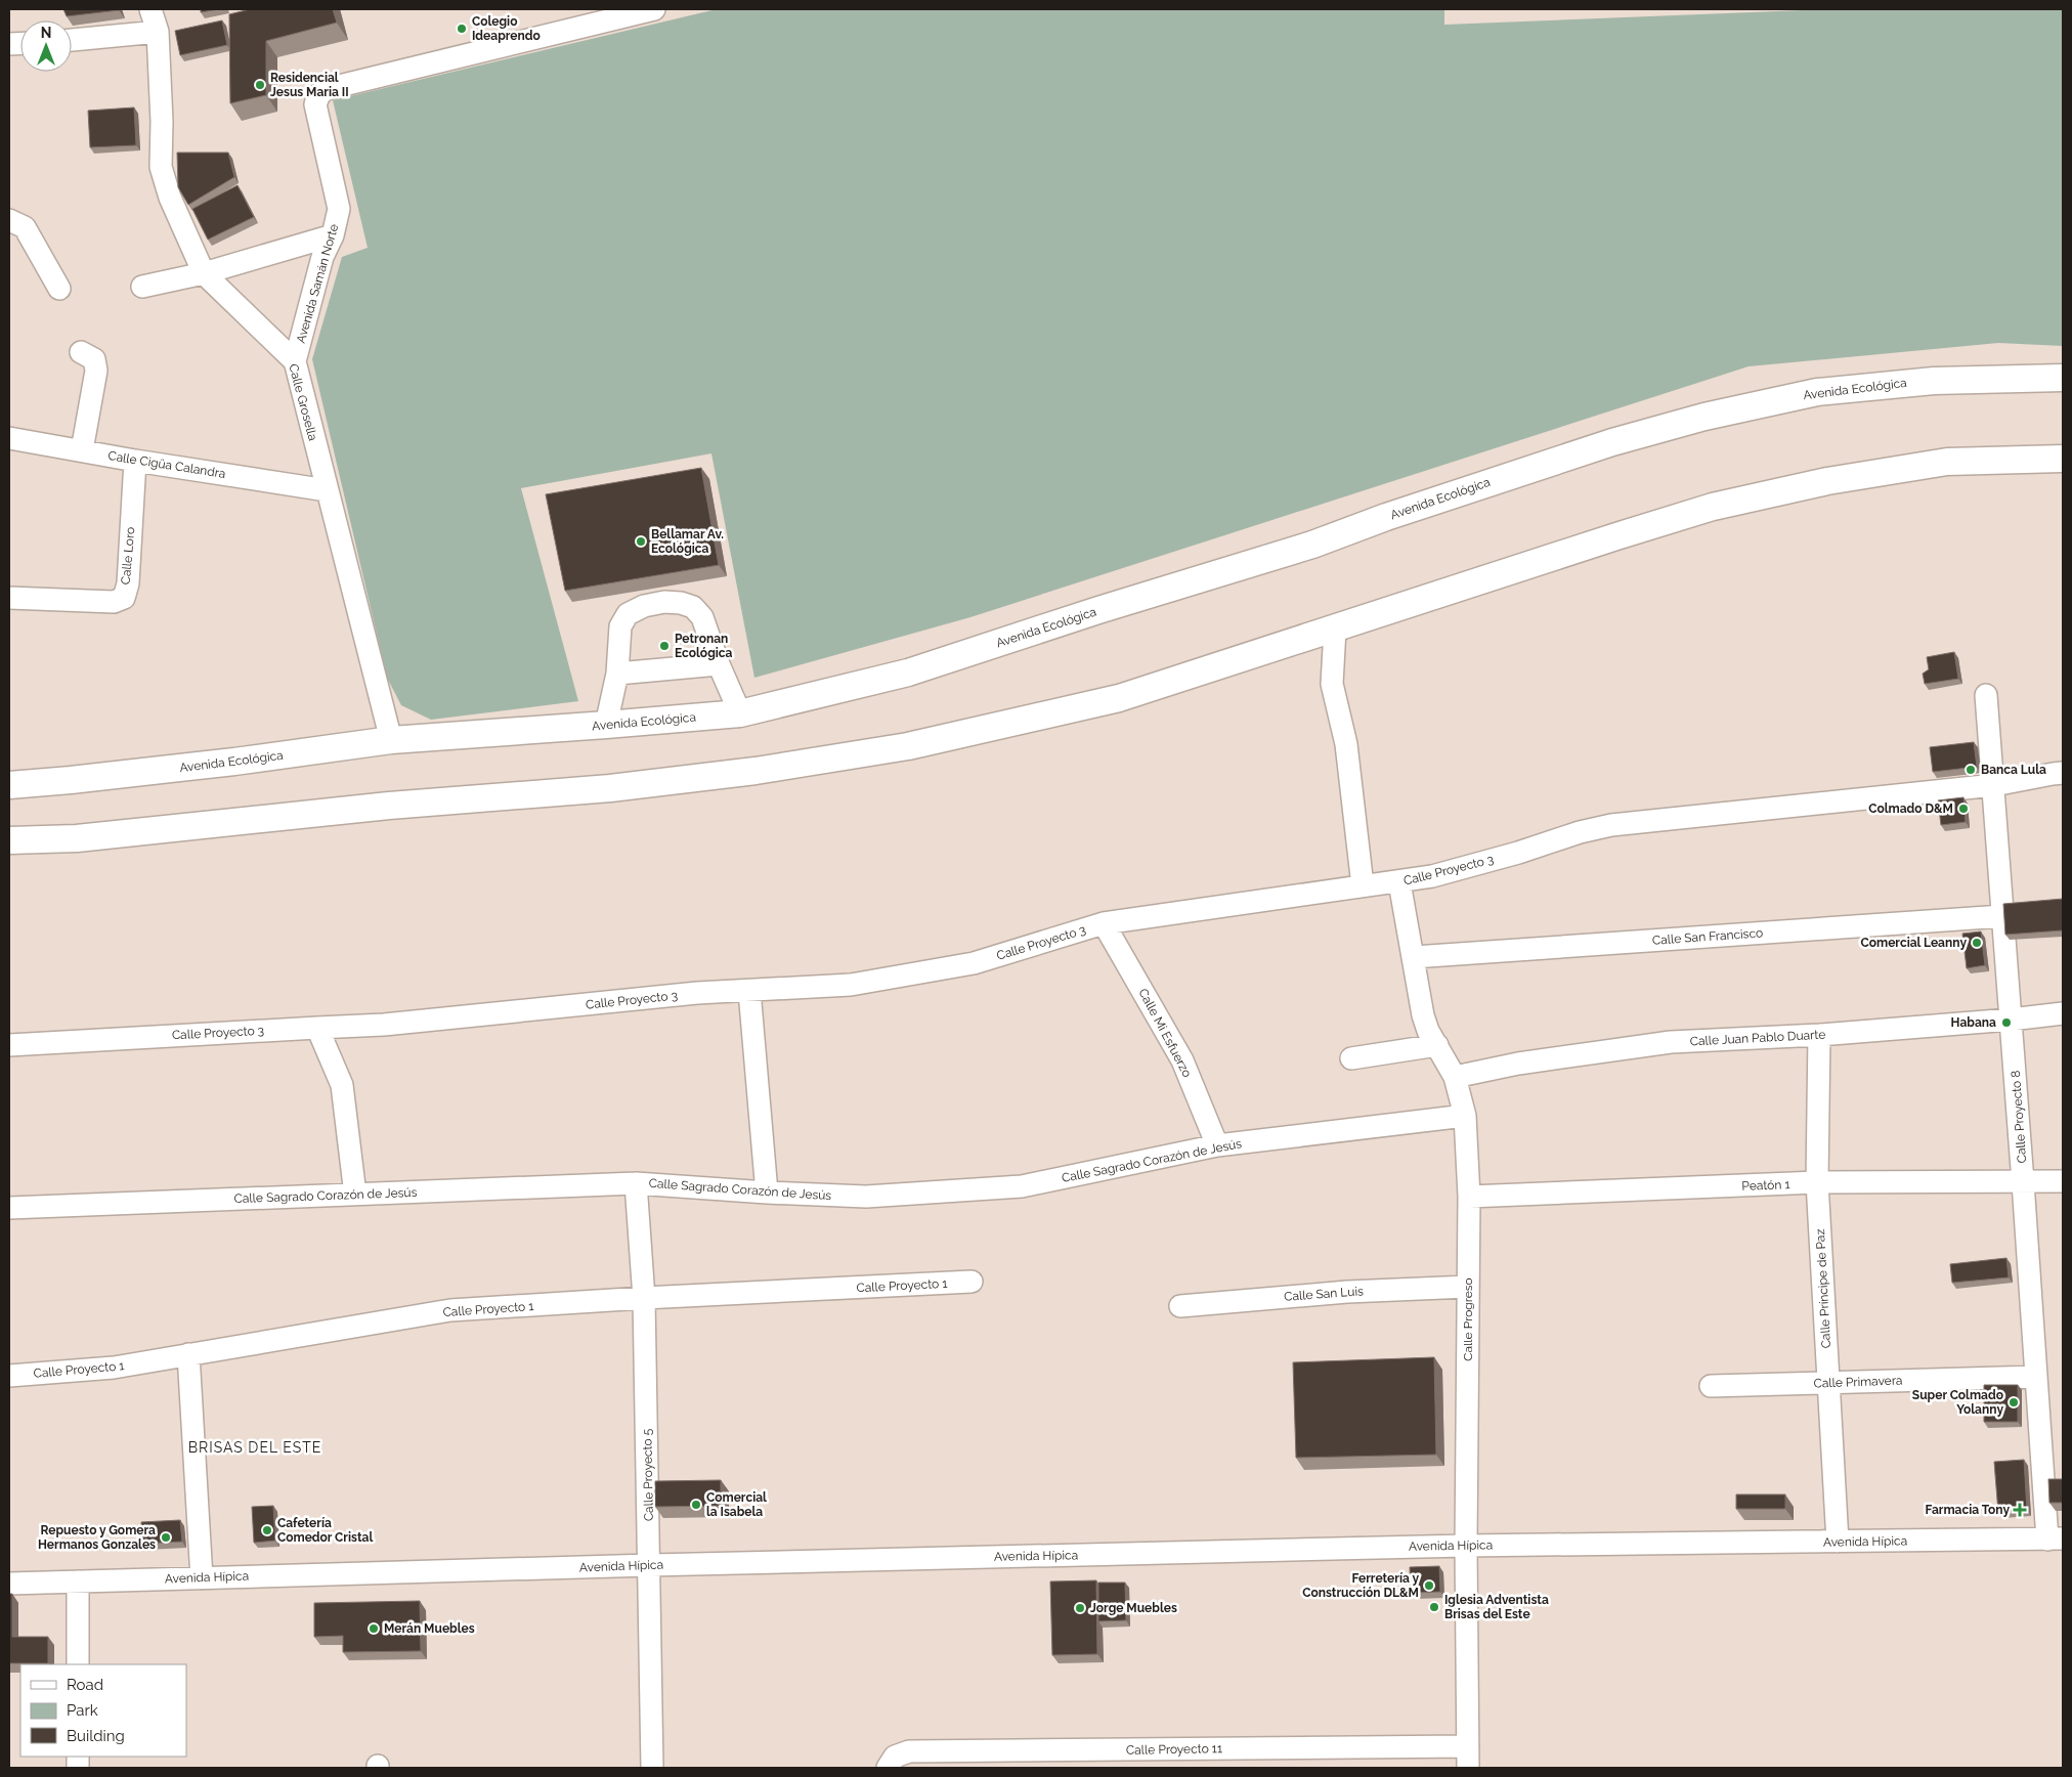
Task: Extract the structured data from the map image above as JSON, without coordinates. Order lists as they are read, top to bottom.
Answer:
{
  "streets": {
    "main road": ["Avenida Ecológica"],
    "street": [
      "Avenida Samán Norte",
      "Calle Grosella",
      "Calle Cigüa Calandra",
      "Calle Loro",
      "Calle Proyecto 3",
      "Calle San Francisco",
      "Calle Mi Esfuerzo",
      "Calle Juan Pablo Duarte",
      "Calle Proyecto 8",
      "Calle Sagrado Corazón de Jesús",
      "Peatón 1",
      "Calle Proyecto 1",
      "Calle Príncipe de Paz",
      "Calle San Luis",
      "Calle Progreso",
      "Calle Primavera",
      "Calle Proyecto 5",
      "Avenida Hípica",
      "Calle Proyecto 11"
    ]
  },
  "crossings": [
    ["Avenida Samán Norte", "Calle Grosella"],
    ["Avenida Ecológica", "Calle Grosella"],
    ["Calle Grosella", "Calle Cigüa Calandra"],
    ["Calle Cigüa Calandra", "Calle Loro"],
    ["Calle Proyecto 3", "Calle Mi Esfuerzo"],
    ["Calle Proyecto 3", "Calle Proyecto 8"],
    ["Calle Proyecto 3", "Calle Progreso"],
    ["Calle San Francisco", "Calle Proyecto 8"],
    ["Calle San Francisco", "Calle Progreso"],
    ["Calle Mi Esfuerzo", "Calle Sagrado Corazón de Jesús"],
    ["Calle Juan Pablo Duarte", "Calle Proyecto 8"],
    ["Calle Juan Pablo Duarte", "Calle Príncipe de Paz"],
    ["Calle Juan Pablo Duarte", "Calle Progreso"],
    ["Calle Proyecto 8", "Peatón 1"],
    ["Calle Proyecto 8", "Calle Primavera"],
    ["Calle Proyecto 8", "Avenida Hípica"],
    ["Calle Sagrado Corazón de Jesús", "Calle Progreso"],
    ["Calle Sagrado Corazón de Jesús", "Calle Proyecto 5"],
    ["Peatón 1", "Calle Príncipe de Paz"],
    ["Peatón 1", "Calle Progreso"],
    ["Calle Proyecto 1", "Calle Proyecto 5"],
    ["Calle Príncipe de Paz", "Calle Primavera"],
    ["Calle Príncipe de Paz", "Avenida Hípica"],
    ["Calle San Luis", "Calle Progreso"],
    ["Calle Progreso", "Avenida Hípica"],
    ["Calle Progreso", "Calle Proyecto 11"],
    ["Calle Proyecto 5", "Avenida Hípica"]
  ],
  "districts": ["BRISAS DEL ESTE"],
  "places": {
    "other": [
      "Colegio Ideaprendo",
      "Residencial Jesus Maria II",
      "Bellamar Av. Ecológica",
      "Petronan Ecológica",
      "Banca Lula",
      "Colmado D&M",
      "Comercial Leanny",
      "Habana",
      "Super Colmado Yolanny",
      "Comercial la Isabela",
      "Cafetería Comedor Cristal",
      "Repuesto y Gomera Hermanos Gonzales",
      "Ferretería y Construcción DL&M",
      "Iglesia Adventista Brisas del Este",
      "Jorge Muebles",
      "Merán Muebles"
    ],
    "health": ["Farmacia Tony"]
  },
  "legend": ["Road", "Park", "Building"],
  "north": "top"
}
